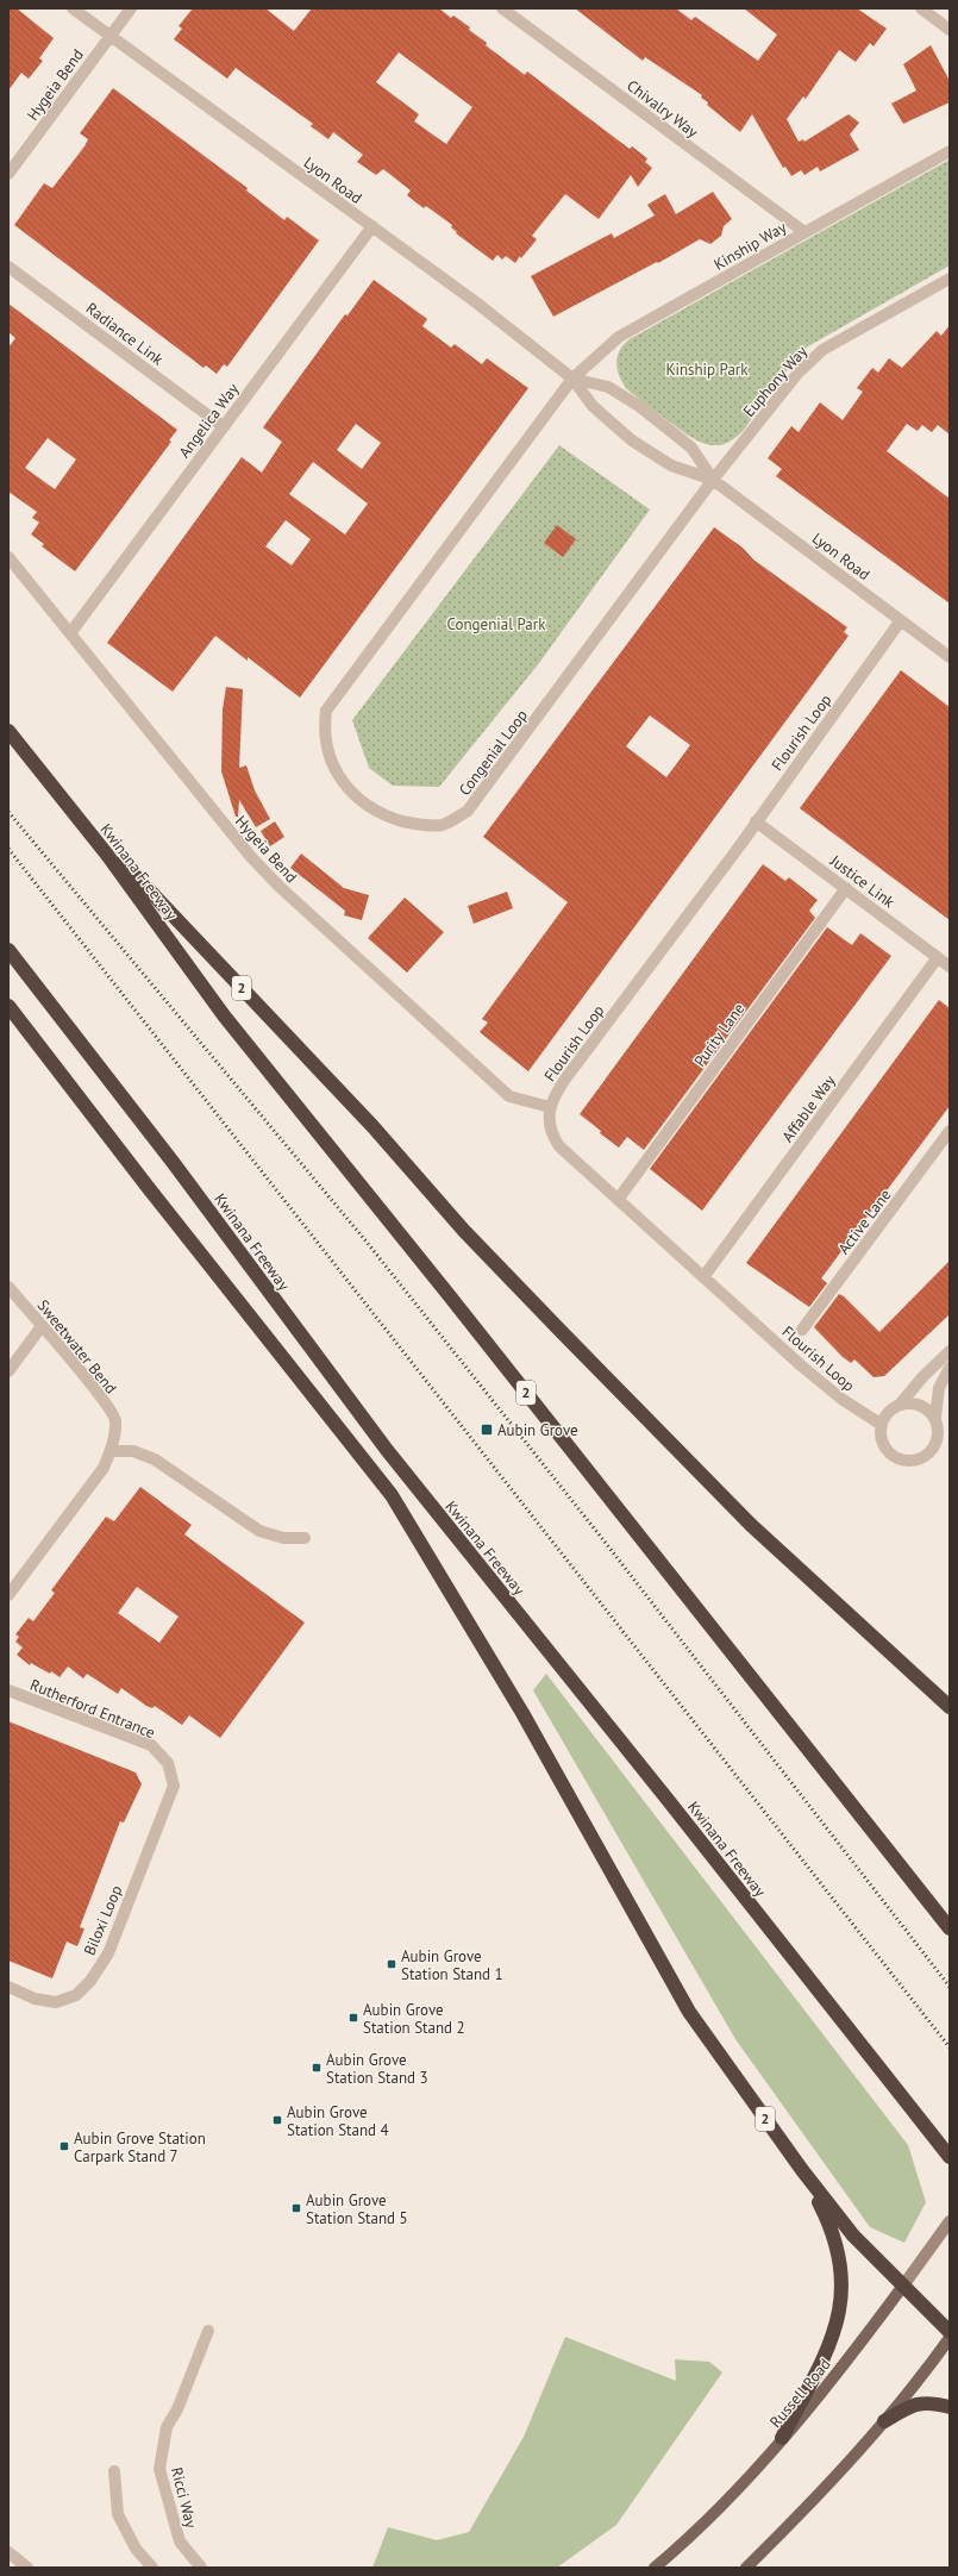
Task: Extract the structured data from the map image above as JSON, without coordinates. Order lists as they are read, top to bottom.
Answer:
{
  "streets": {
    "highway": ["Kwinana Freeway", "2"],
    "main road": ["Russell Road"],
    "street": [
      "Hygeia Bend",
      "Chivalry Way",
      "Lyon Road",
      "Kinship Way",
      "Radiance Link",
      "Euphony Way",
      "Angelica Way",
      "Flourish Loop",
      "Congenial Loop",
      "Justice Link",
      "Purity Lane",
      "Affable Way",
      "Active Lane",
      "Sweetwater Bend",
      "Rutherford Entrance",
      "Biloxi Loop",
      "Ricci Way"
    ]
  },
  "crossings": [
    ["Hygeia Bend", "Lyon Road"],
    ["Hygeia Bend", "Angelica Way"],
    ["Hygeia Bend", "Flourish Loop"],
    ["Chivalry Way", "Kinship Way"],
    ["Lyon Road", "Kinship Way"],
    ["Lyon Road", "Euphony Way"],
    ["Lyon Road", "Angelica Way"],
    ["Lyon Road", "Flourish Loop"],
    ["Lyon Road", "Congenial Loop"],
    ["Kinship Way", "Congenial Loop"],
    ["Radiance Link", "Angelica Way"],
    ["Euphony Way", "Congenial Loop"],
    ["Flourish Loop", "Justice Link"],
    ["Flourish Loop", "Purity Lane"],
    ["Flourish Loop", "Affable Way"],
    ["Kwinana Freeway", "2"],
    ["Justice Link", "Purity Lane"],
    ["Justice Link", "Affable Way"],
    ["2", "Russell Road"],
    ["Rutherford Entrance", "Biloxi Loop"]
  ],
  "parks": ["Kinship Park", "Congenial Park"],
  "places": {
    "transit": [
      "Aubin Grove",
      "Aubin Grove Station Stand 1",
      "Aubin Grove Station Stand 2",
      "Aubin Grove Station Stand 3",
      "Aubin Grove Station Stand 4",
      "Aubin Grove Station Carpark Stand 7",
      "Aubin Grove Station Stand 5"
    ]
  }
}
